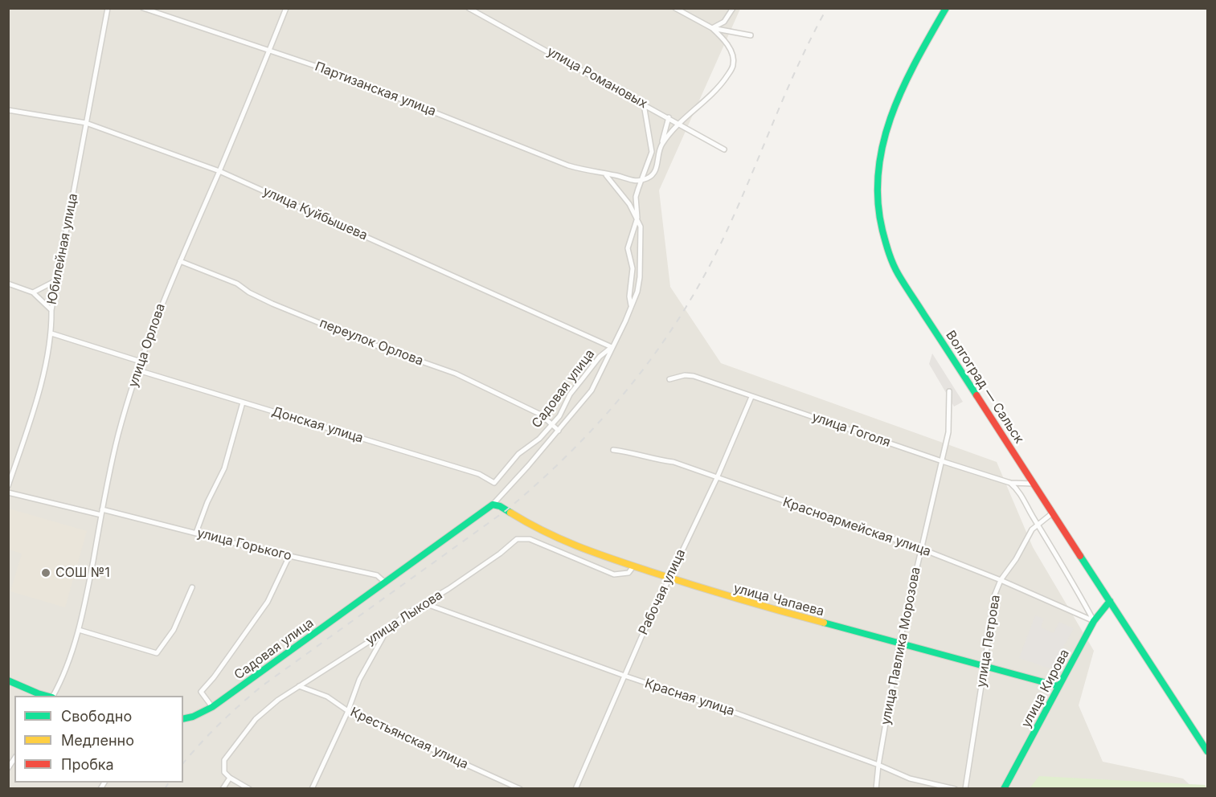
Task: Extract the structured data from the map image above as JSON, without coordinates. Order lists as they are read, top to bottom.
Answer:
{
  "streets": {
    "street": [
      "улица Романовых",
      "Партизанская улица",
      "улица Куйбышева",
      "Юбилейная улица",
      "переулок Орлова",
      "улица Орлова",
      "Волгоград — Сальск",
      "Садовая улица",
      "Донская улица",
      "улица Гоголя",
      "Красноармейская улица",
      "улица Горького",
      "Рабочая улица",
      "улица Чапаева",
      "улица Лыкова",
      "улица Петрова",
      "улица Павлика Морозова",
      "улица Кирова",
      "Красная улица",
      "Крестьянская улица"
    ]
  },
  "crossings": [
    ["Партизанская улица", "улица Орлова"],
    ["улица Куйбышева", "Юбилейная улица"],
    ["улица Куйбышева", "улица Орлова"],
    ["улица Куйбышева", "Садовая улица"],
    ["переулок Орлова", "улица Орлова"],
    ["переулок Орлова", "Садовая улица"],
    ["улица Орлова", "Донская улица"],
    ["улица Орлова", "улица Горького"],
    ["Волгоград — Сальск", "улица Гоголя"],
    ["Волгоград — Сальск", "улица Петрова"],
    ["Волгоград — Сальск", "улица Кирова"],
    ["Садовая улица", "Донская улица"],
    ["Садовая улица", "улица Горького"],
    ["Садовая улица", "улица Чапаева"],
    ["улица Гоголя", "Рабочая улица"],
    ["улица Гоголя", "улица Павлика Морозова"],
    ["Красноармейская улица", "Рабочая улица"],
    ["Красноармейская улица", "улица Петрова"],
    ["Красноармейская улица", "улица Павлика Морозова"],
    ["Красноармейская улица", "улица Кирова"],
    ["Рабочая улица", "улица Чапаева"],
    ["Рабочая улица", "Красная улица"],
    ["улица Чапаева", "улица Лыкова"],
    ["улица Чапаева", "улица Петрова"],
    ["улица Чапаева", "улица Павлика Морозова"],
    ["улица Чапаева", "улица Кирова"],
    ["улица Лыкова", "Красная улица"],
    ["улица Лыкова", "Крестьянская улица"],
    ["улица Павлика Морозова", "Красная улица"]
  ],
  "places": ["СОШ №1"],
  "legend": ["Свободно", "Медленно", "Пробка"]
}
